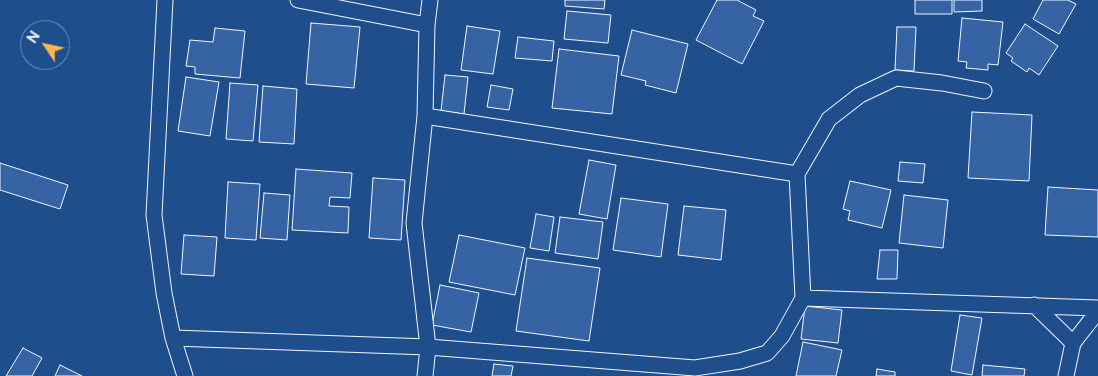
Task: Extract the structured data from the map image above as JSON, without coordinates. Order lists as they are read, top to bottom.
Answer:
{
  "north": "top left"
}
